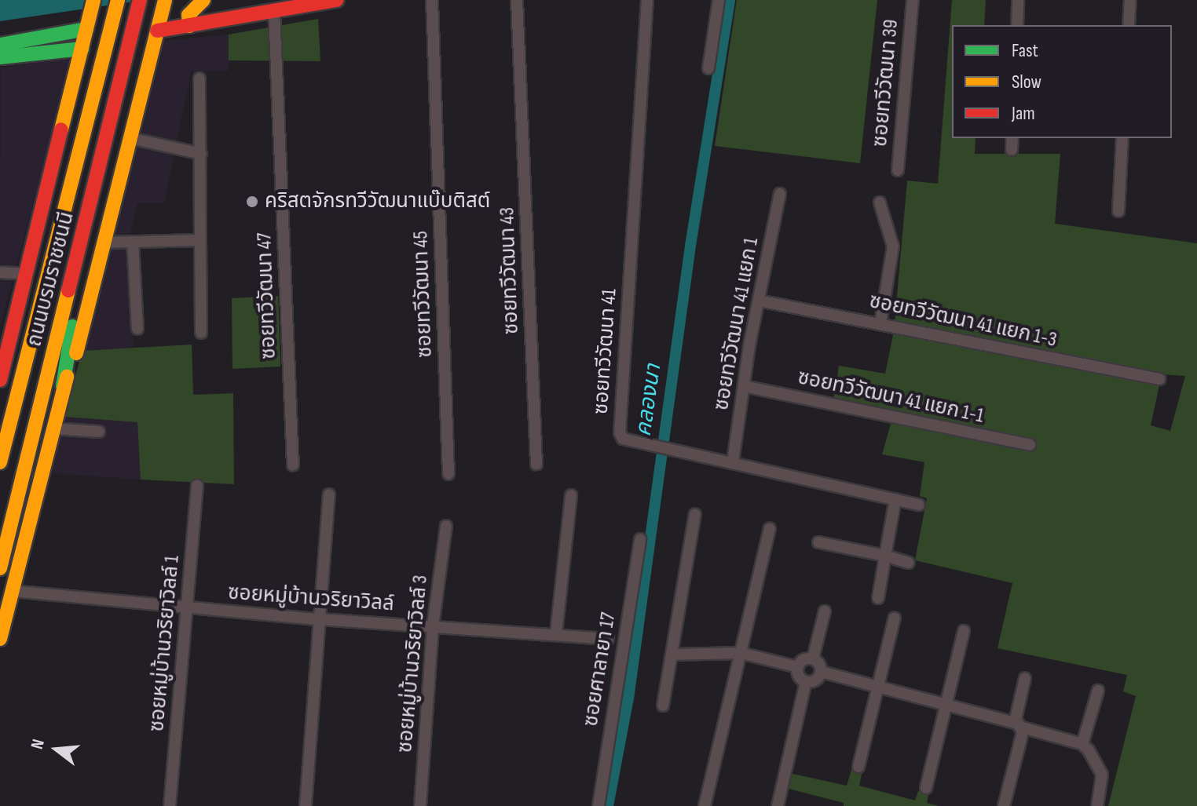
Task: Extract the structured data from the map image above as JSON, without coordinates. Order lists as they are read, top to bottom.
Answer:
{
  "streets": {
    "main road": ["ถนนบรมราชชนนี"],
    "street": [
      "ซอยทวีวัฒนา 39",
      "ซอยทวีวัฒนา 43",
      "ซอยทวีวัฒนา 45",
      "ซอยทวีวัฒนา 47",
      "ซอยทวีวัฒนา 41 แยก 1-3",
      "ซอยทวีวัฒนา 41 แยก 1",
      "ซอยทวีวัฒนา 41",
      "ซอยทวีวัฒนา 41 แยก 1-1",
      "ซอยหมู่บ้านวริยาวิลล์",
      "ซอยหมู่บ้านวริยาวิลล์ 1",
      "ซอยหมู่บ้านวริยาวิลล์ 3",
      "ซอยศาลายา 17"
    ]
  },
  "crossings": [
    ["ซอยทวีวัฒนา 41 แยก 1-3", "ซอยทวีวัฒนา 41 แยก 1"],
    ["ซอยทวีวัฒนา 41 แยก 1", "ซอยทวีวัฒนา 41"],
    ["ซอยทวีวัฒนา 41 แยก 1", "ซอยทวีวัฒนา 41 แยก 1-1"],
    ["ซอยหมู่บ้านวริยาวิลล์", "ซอยหมู่บ้านวริยาวิลล์ 1"],
    ["ซอยหมู่บ้านวริยาวิลล์", "ซอยหมู่บ้านวริยาวิลล์ 3"]
  ],
  "water": ["คลองนา"],
  "places": ["คริสตจักรทวีวัฒนาแบ๊บติสต์"],
  "legend": ["Fast", "Slow", "Jam"],
  "north": "left"
}
